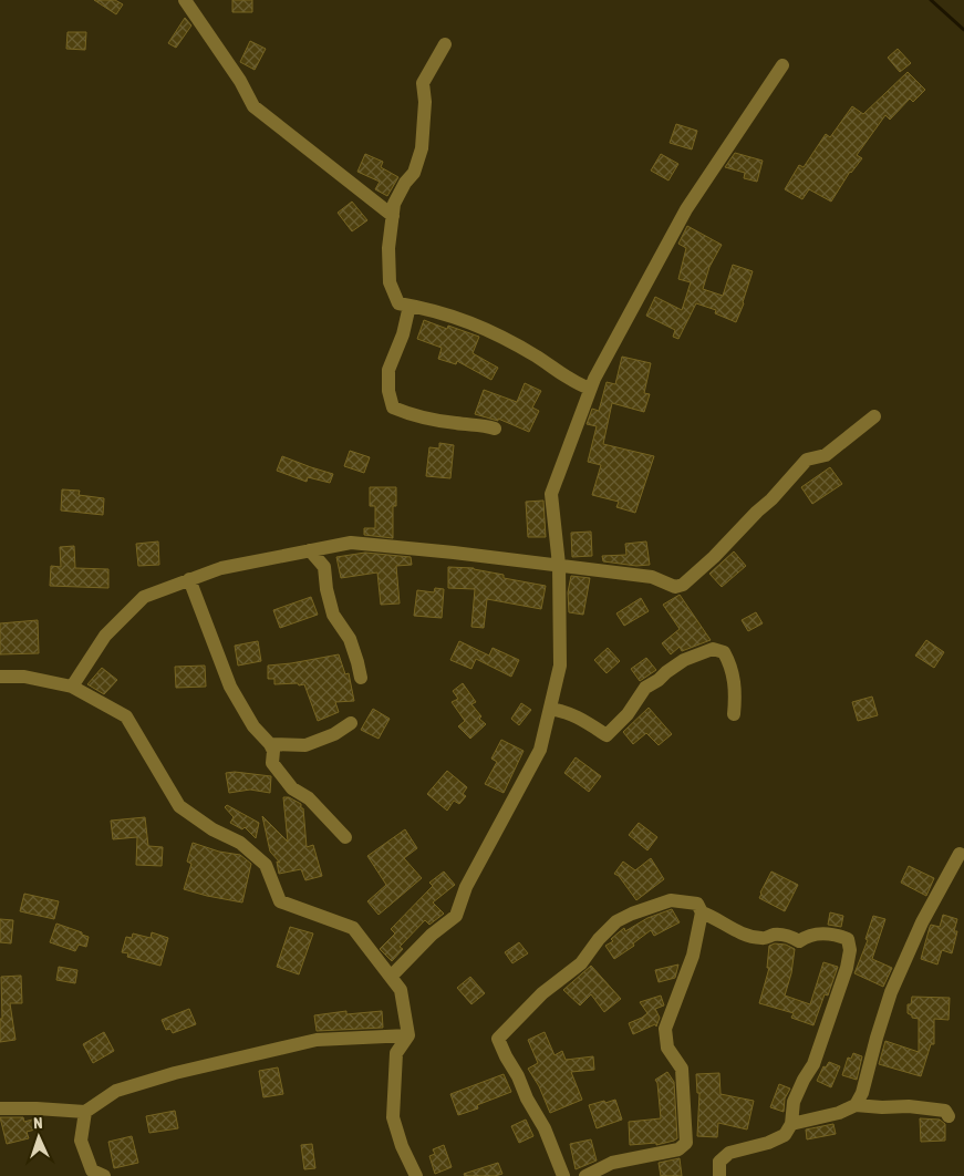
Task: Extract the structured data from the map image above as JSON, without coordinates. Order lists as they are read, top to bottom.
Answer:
{
  "north": "top"
}
